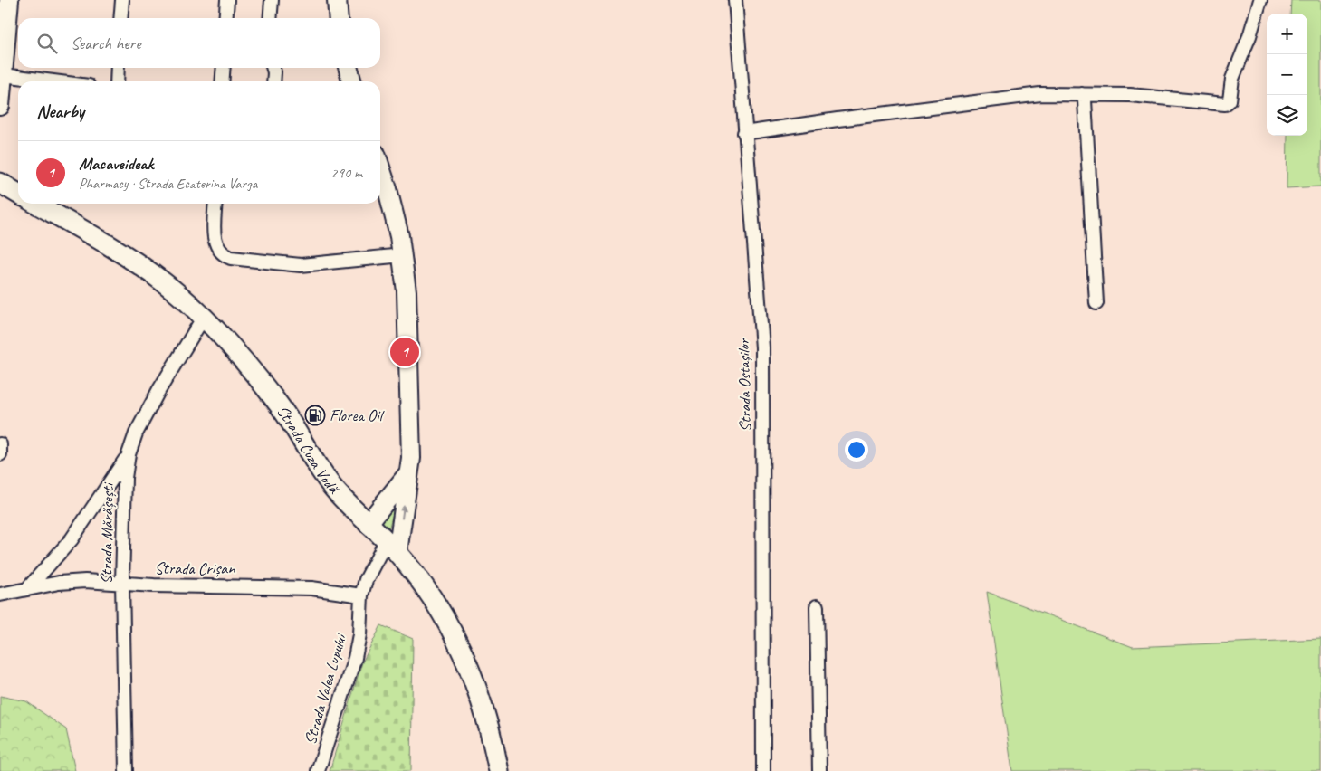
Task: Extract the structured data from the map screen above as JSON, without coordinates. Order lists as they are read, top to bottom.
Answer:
{
  "streets": {
    "main road": ["Strada Cuza Vodă"],
    "street": [
      "Strada Ostașilor",
      "Strada Mărășești",
      "Strada Crișan",
      "Strada Valea Lupului"
    ]
  },
  "crossings": [
    ["Strada Cuza Vodă", "Strada Mărășești"],
    ["Strada Cuza Vodă", "Strada Valea Lupului"],
    ["Strada Mărășești", "Strada Crișan"],
    ["Strada Crișan", "Strada Valea Lupului"]
  ],
  "places": {
    "fuel station": ["Florea Oil"]
  },
  "page": {
    "map_buttons": ["+", "−"],
    "search": "Search here",
    "heading": "Nearby",
    "list": [
      {
        "mark": "1",
        "name": "Macaveideak",
        "note": "Pharmacy · Strada Ecaterina Varga",
        "value": "290 m"
      }
    ],
    "pins": "1"
  }
}
